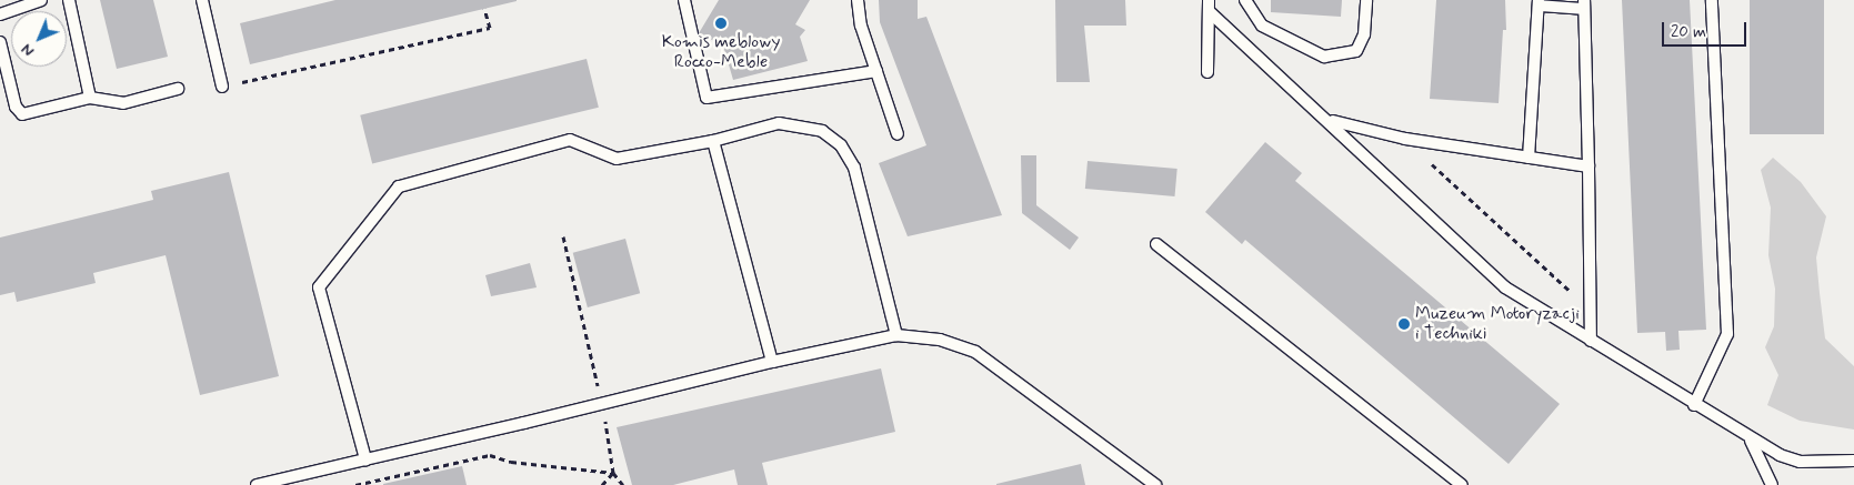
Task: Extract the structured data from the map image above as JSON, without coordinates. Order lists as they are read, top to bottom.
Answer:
{
  "places": ["Komis meblowy Rocco-Meble", "Muzeum Motoryzacji i Techniki"],
  "scale_bar": "20 m",
  "north": "bottom left"
}
